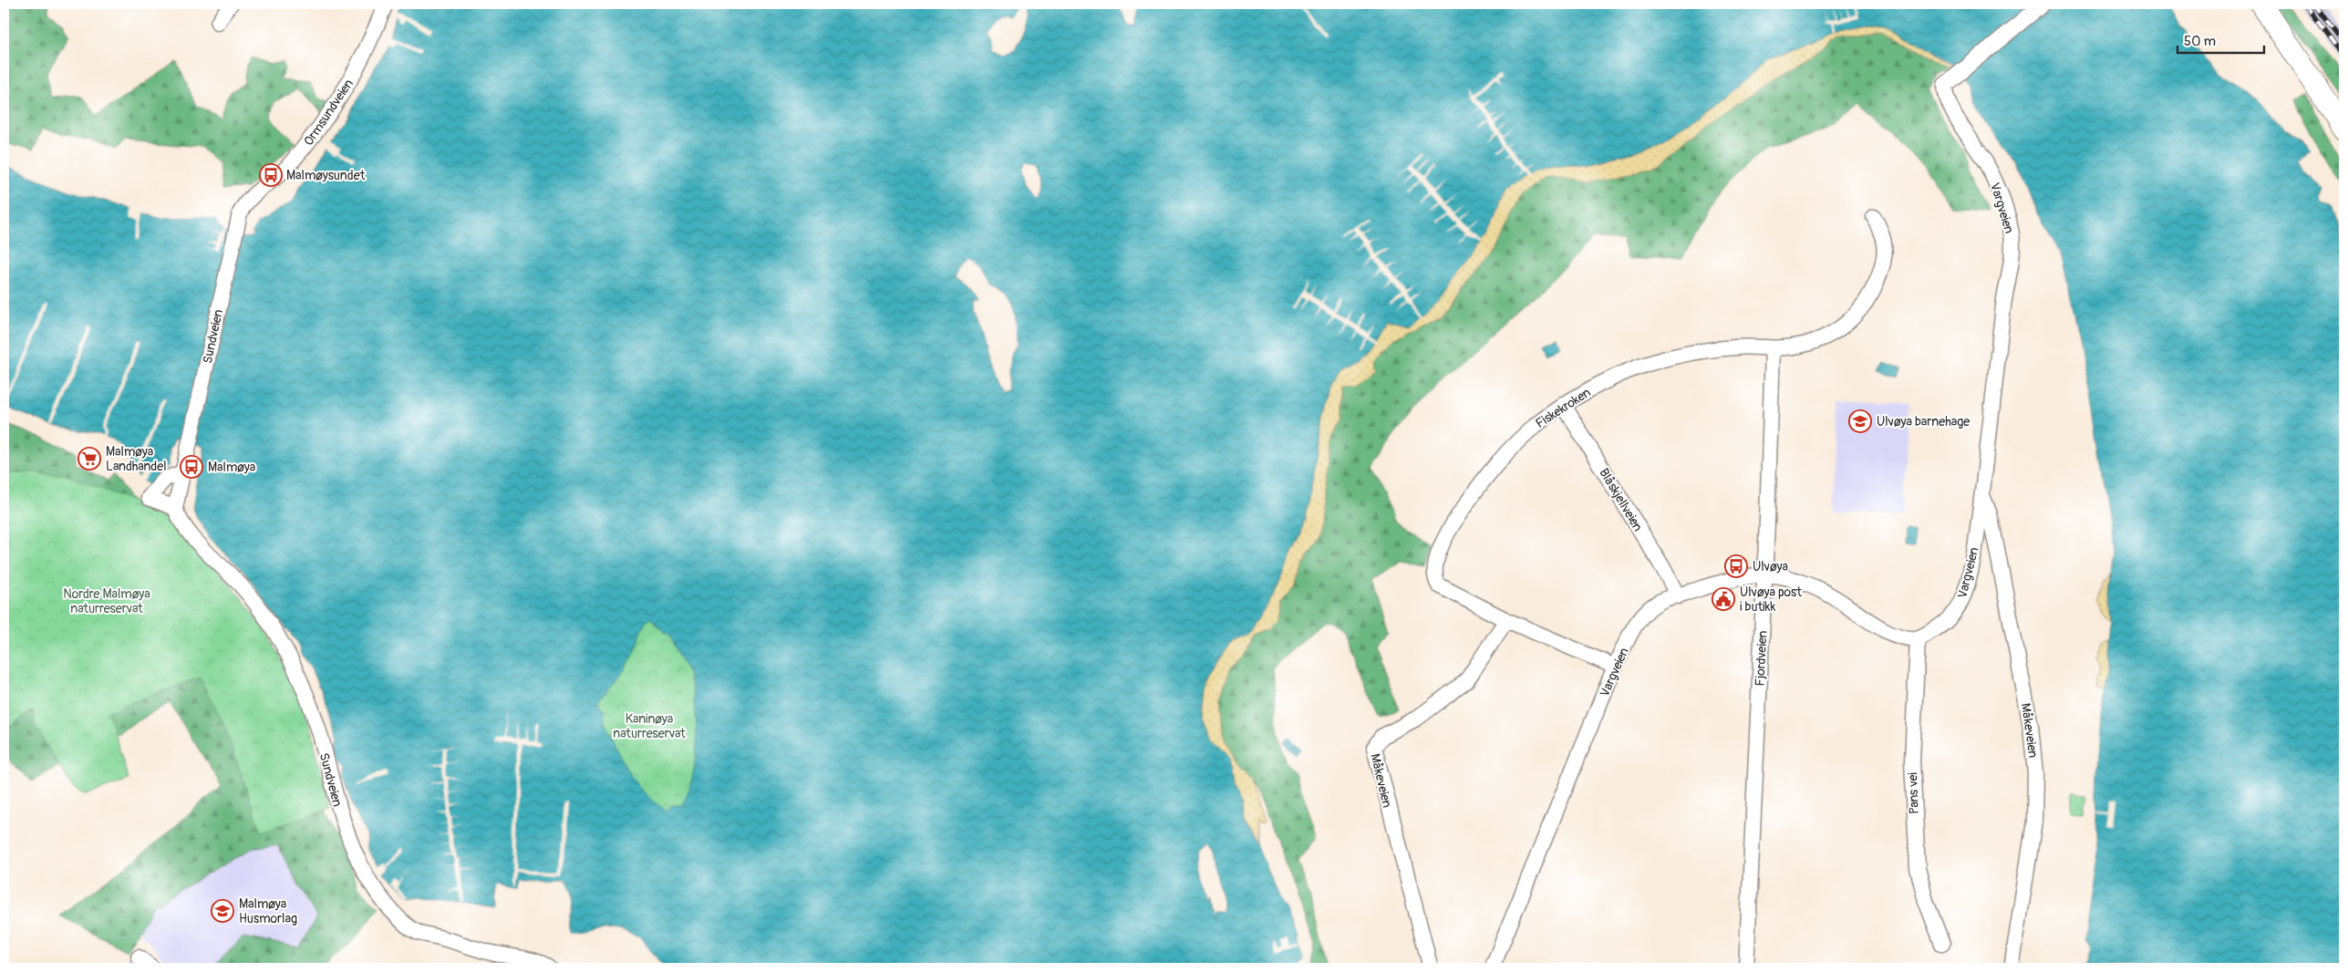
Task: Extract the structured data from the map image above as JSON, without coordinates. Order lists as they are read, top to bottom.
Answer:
{
  "streets": {
    "street": [
      "Ormsundveien",
      "Vargveien",
      "Sundveien",
      "Fiskekroken",
      "Blåskjellveien",
      "Fjordveien",
      "Måkeveien",
      "Pans vei"
    ]
  },
  "crossings": [
    ["Ormsundveien", "Sundveien"],
    ["Vargveien", "Fiskekroken"],
    ["Vargveien", "Blåskjellveien"],
    ["Vargveien", "Fjordveien"],
    ["Vargveien", "Måkeveien"],
    ["Vargveien", "Pans vei"],
    ["Fiskekroken", "Blåskjellveien"],
    ["Fiskekroken", "Fjordveien"],
    ["Fiskekroken", "Måkeveien"]
  ],
  "parks": ["Nordre Malmøya naturreservat", "Kaninøya naturreservat"],
  "places": {
    "bus stop": ["Malmøysundet", "Malmøya", "Ulvøya"],
    "school or university": ["Ulvøya barnehage", "Malmøya Husmorlag"],
    "supermarket": ["Malmøya Landhandel"],
    "public building": ["Ulvøya post i butikk"]
  },
  "scale_bar": "50 m"
}
